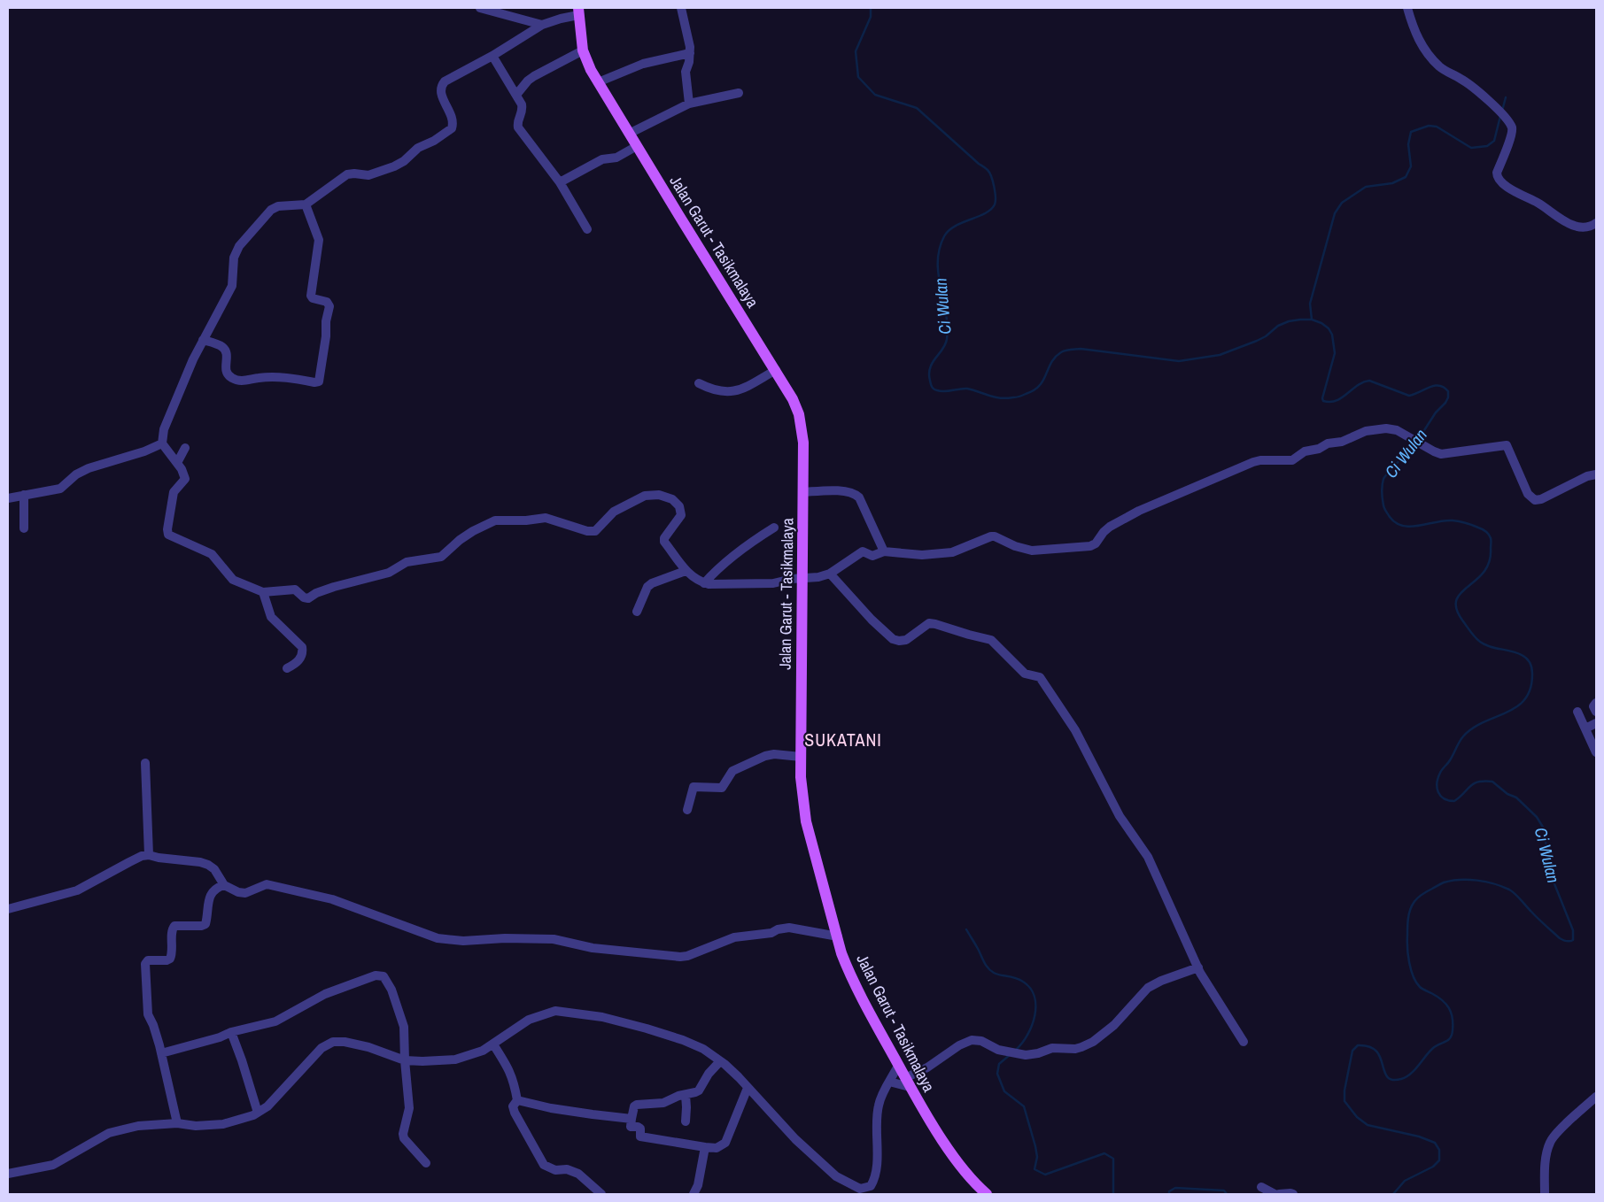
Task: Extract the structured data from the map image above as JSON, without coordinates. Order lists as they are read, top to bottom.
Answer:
{
  "streets": {
    "main road": ["Jalan Garut - Tasikmalaya"]
  },
  "districts": ["SUKATANI"],
  "water": ["Ci Wulan"]
}
